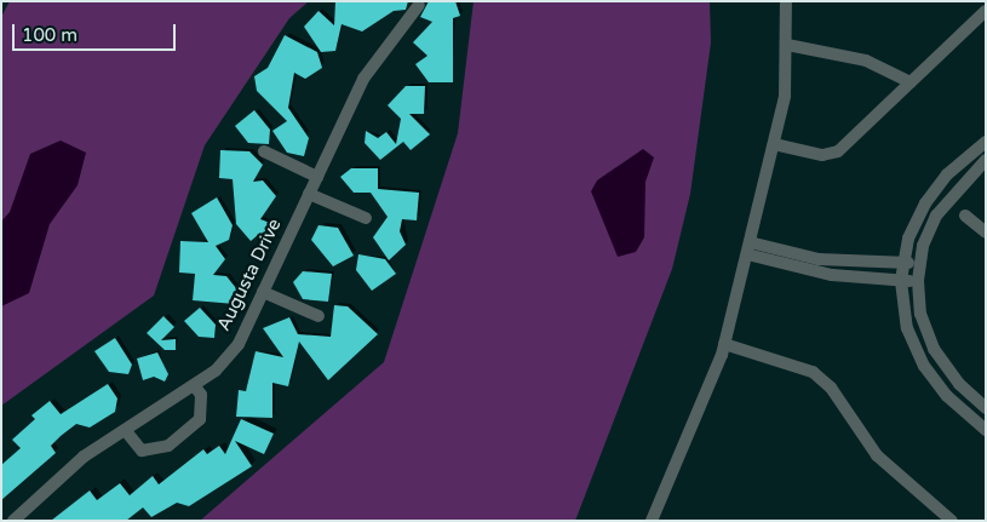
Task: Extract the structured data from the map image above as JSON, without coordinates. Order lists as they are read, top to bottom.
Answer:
{
  "streets": {
    "street": ["Augusta Drive"]
  },
  "scale_bar": "100 m"
}
